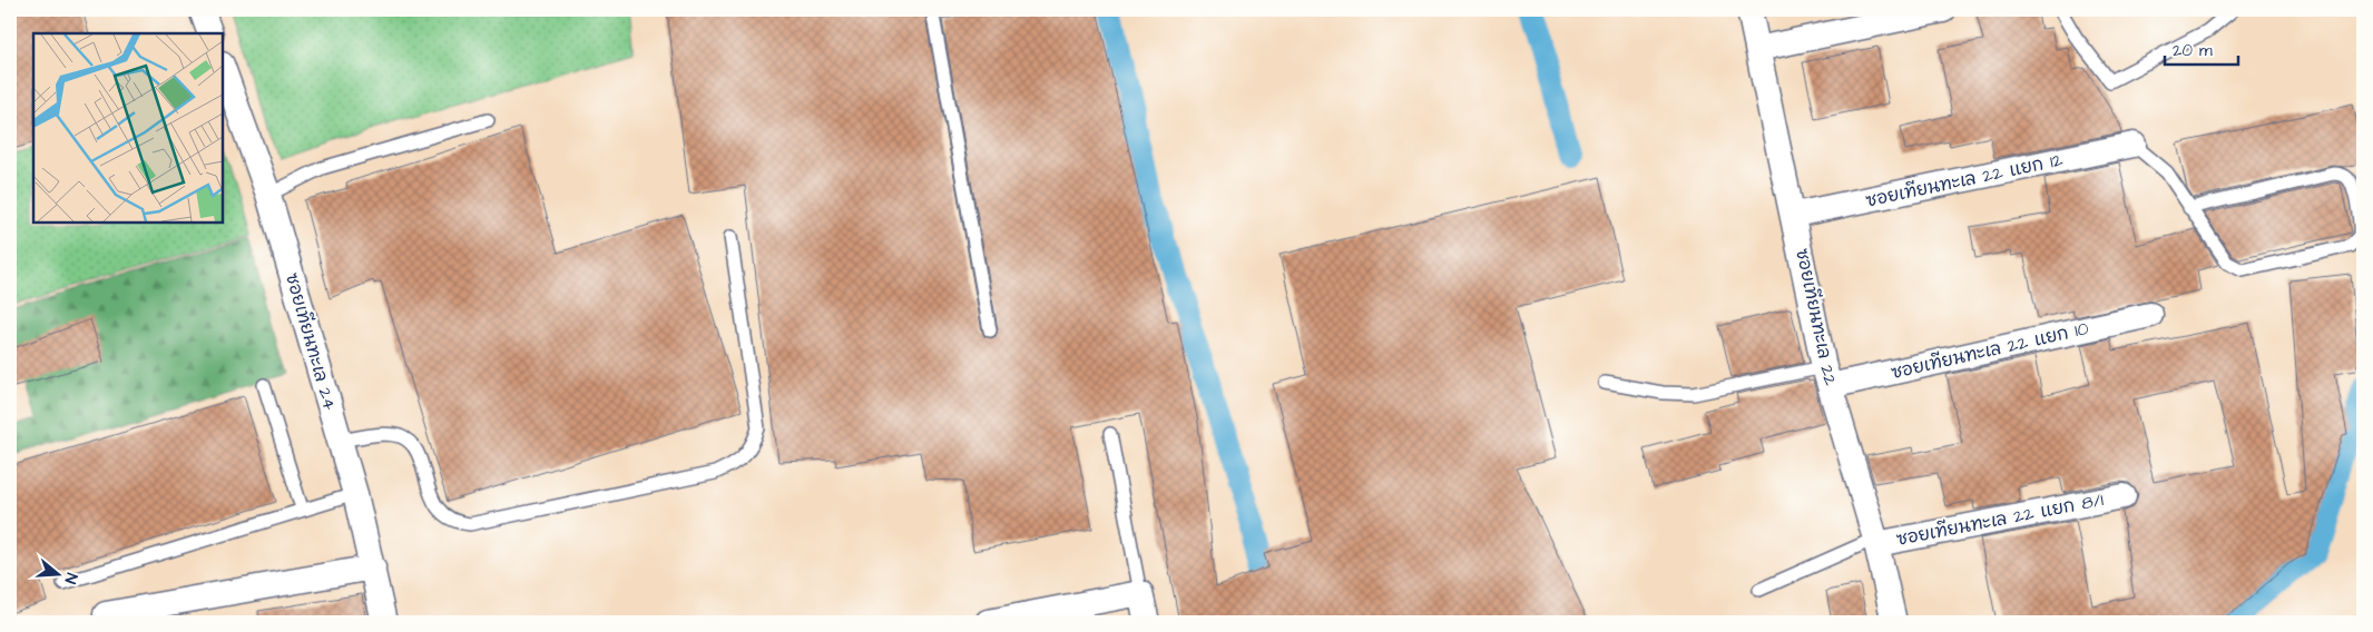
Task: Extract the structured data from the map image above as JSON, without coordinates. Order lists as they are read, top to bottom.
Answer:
{
  "streets": {
    "street": [
      "ซอยเทียนทะเล 22 แยก 12",
      "ซอยเทียนทะเล 22",
      "ซอยเทียนทะเล 24",
      "ซอยเทียนทะเล 22 แยก 10",
      "ซอยเทียนทะเล 22 แยก 8/1"
    ]
  },
  "crossings": [
    ["ซอยเทียนทะเล 22 แยก 12", "ซอยเทียนทะเล 22"],
    ["ซอยเทียนทะเล 22", "ซอยเทียนทะเล 22 แยก 10"],
    ["ซอยเทียนทะเล 22", "ซอยเทียนทะเล 22 แยก 8/1"]
  ],
  "scale_bar": "20 m",
  "north": "right"
}
